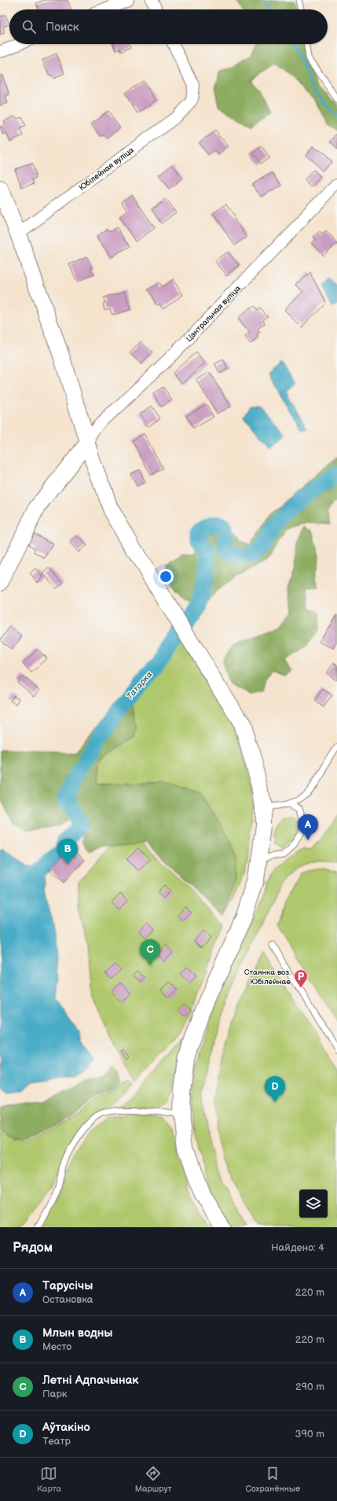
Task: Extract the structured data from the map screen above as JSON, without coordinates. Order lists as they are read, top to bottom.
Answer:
{
  "streets": {
    "street": ["Юбілейная вуліца", "Цэнтральная вуліца"]
  },
  "water": ["Татарка"],
  "places": {
    "parking": ["Стаянка воз. Юбілейнае"]
  },
  "page": {
    "search": "Поиск",
    "pins": [
      "A",
      "B",
      "C",
      "D"
    ],
    "heading": ["Рядом", "Найдено: 4"],
    "list": [
      {
        "mark": "A",
        "name": "Тарусічы",
        "note": "Остановка",
        "value": "220 m"
      },
      {
        "mark": "B",
        "name": "Млын водны",
        "note": "Место",
        "value": "220 m"
      },
      {
        "mark": "C",
        "name": "Летні Адпачынак",
        "note": "Парк",
        "value": "290 m"
      },
      {
        "mark": "D",
        "name": "Аўтакіно",
        "note": "Театр",
        "value": "390 m"
      }
    ],
    "nav": ["Карта", "Маршрут", "Сохранённые"]
  }
}
